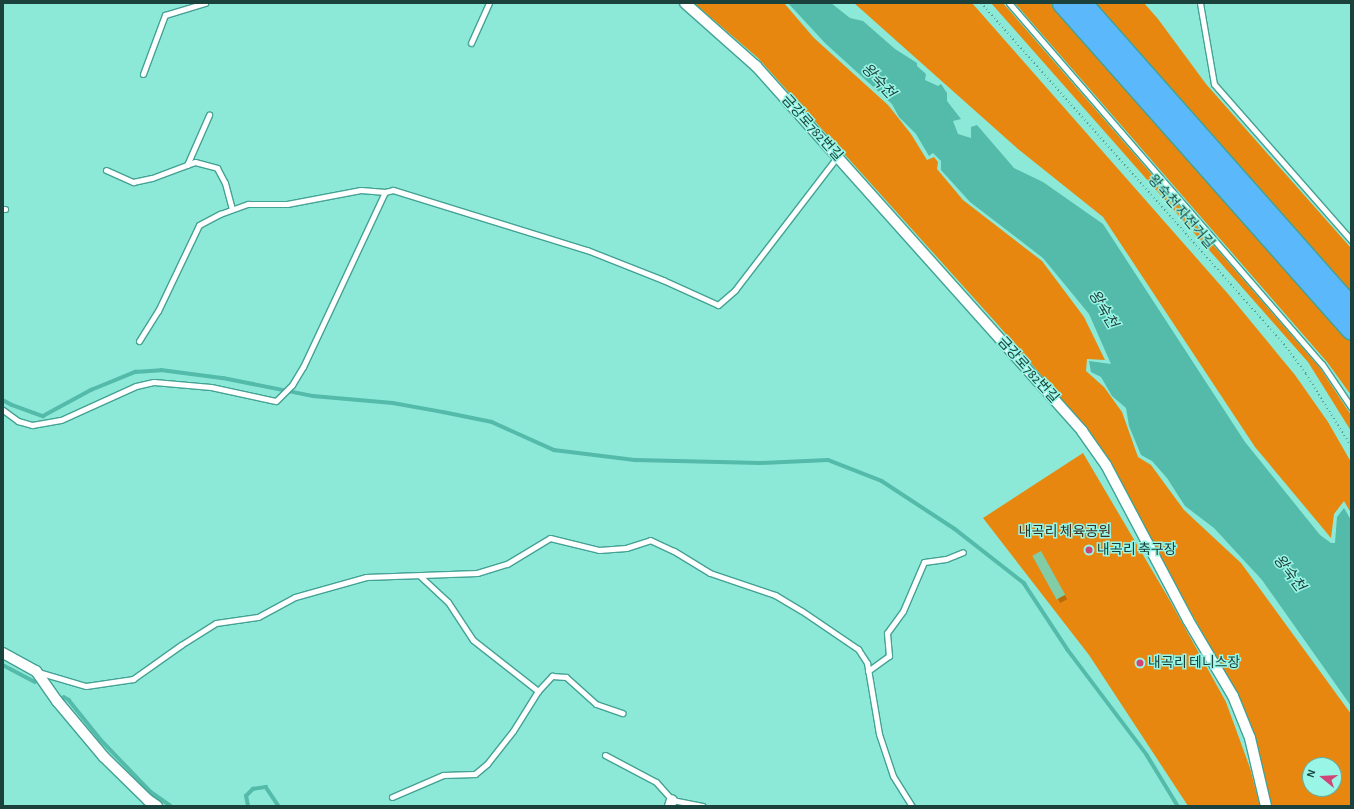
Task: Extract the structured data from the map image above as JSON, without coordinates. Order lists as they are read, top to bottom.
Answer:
{
  "streets": {
    "street": ["금강로782번길"],
    "path": ["왕숙천 자전거길"]
  },
  "water": ["왕숙천"],
  "parks": ["내곡리 체육공원"],
  "places": ["내곡리 축구장", "내곡리 테니스장"],
  "north": "left"
}
